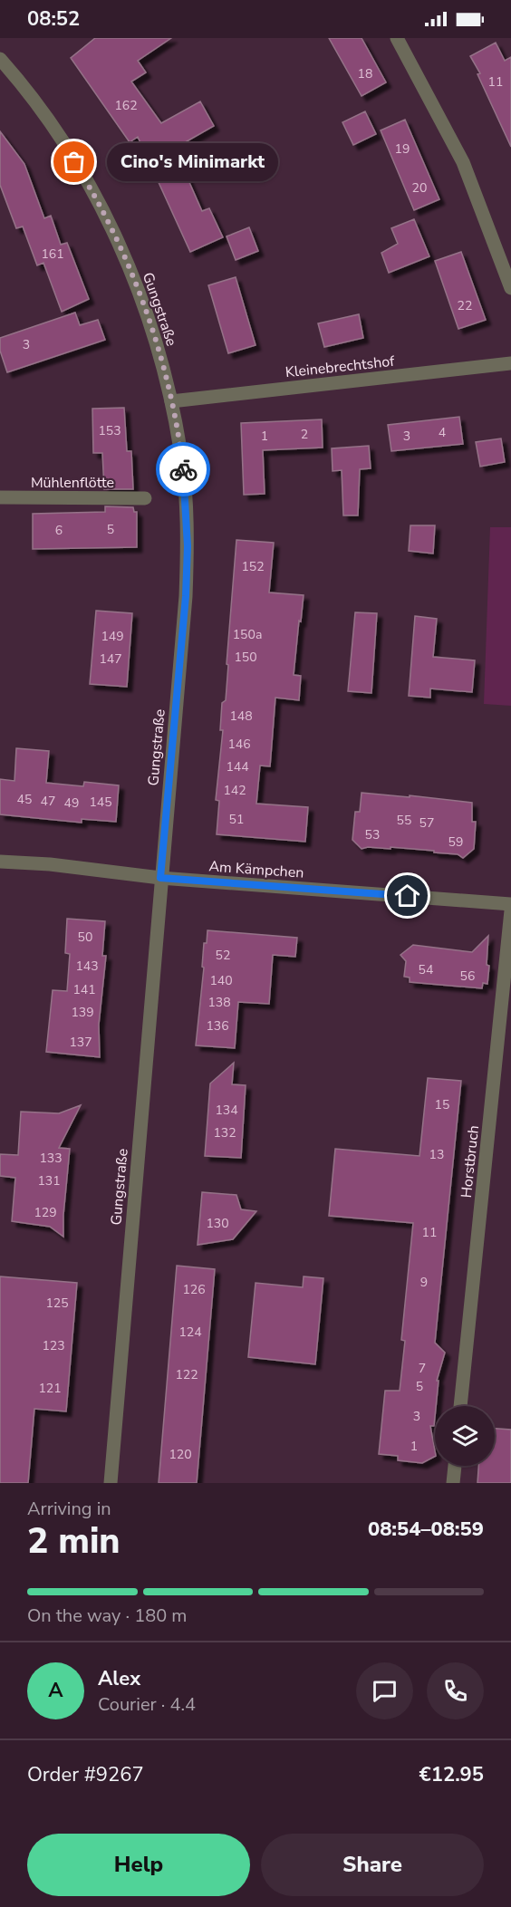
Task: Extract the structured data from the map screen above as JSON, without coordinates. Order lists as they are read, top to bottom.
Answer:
{
  "streets": {
    "street": [
      "Gungstraße",
      "Kleinebrechtshof",
      "Mühlenflötte",
      "Am Kämpchen",
      "Horstbruch"
    ]
  },
  "crossings": [
    ["Gungstraße", "Kleinebrechtshof"],
    ["Gungstraße", "Am Kämpchen"]
  ],
  "places": ["Cino's Minimarkt"],
  "house_numbers": [
    "18",
    "11",
    "162",
    "19",
    "20",
    "161",
    "22",
    "3",
    "153",
    "4",
    "2",
    "1",
    "3",
    "5",
    "6",
    "152",
    "150a",
    "149",
    "150",
    "147",
    "148",
    "146",
    "144",
    "142",
    "45",
    "47",
    "145",
    "49",
    "51",
    "55",
    "57",
    "53",
    "59",
    "50",
    "52",
    "143",
    "54",
    "56",
    "140",
    "141",
    "138",
    "139",
    "136",
    "137",
    "15",
    "134",
    "132",
    "13",
    "133",
    "131",
    "129",
    "130",
    "11",
    "9",
    "126",
    "125",
    "124",
    "123",
    "7",
    "122",
    "5",
    "121",
    "3",
    "1",
    "120"
  ],
  "page": {
    "status": "08:52",
    "bubble": "Cino's Minimarkt",
    "heading": ["2 min", "Arriving in", "08:54–08:59"],
    "panel": [
      "Alex",
      "Courier · 4.4",
      "Order #9267",
      "€12.95"
    ],
    "bar": "On the way · 180 m",
    "round": "A",
    "buttons": ["Help", "Share"]
  }
}
